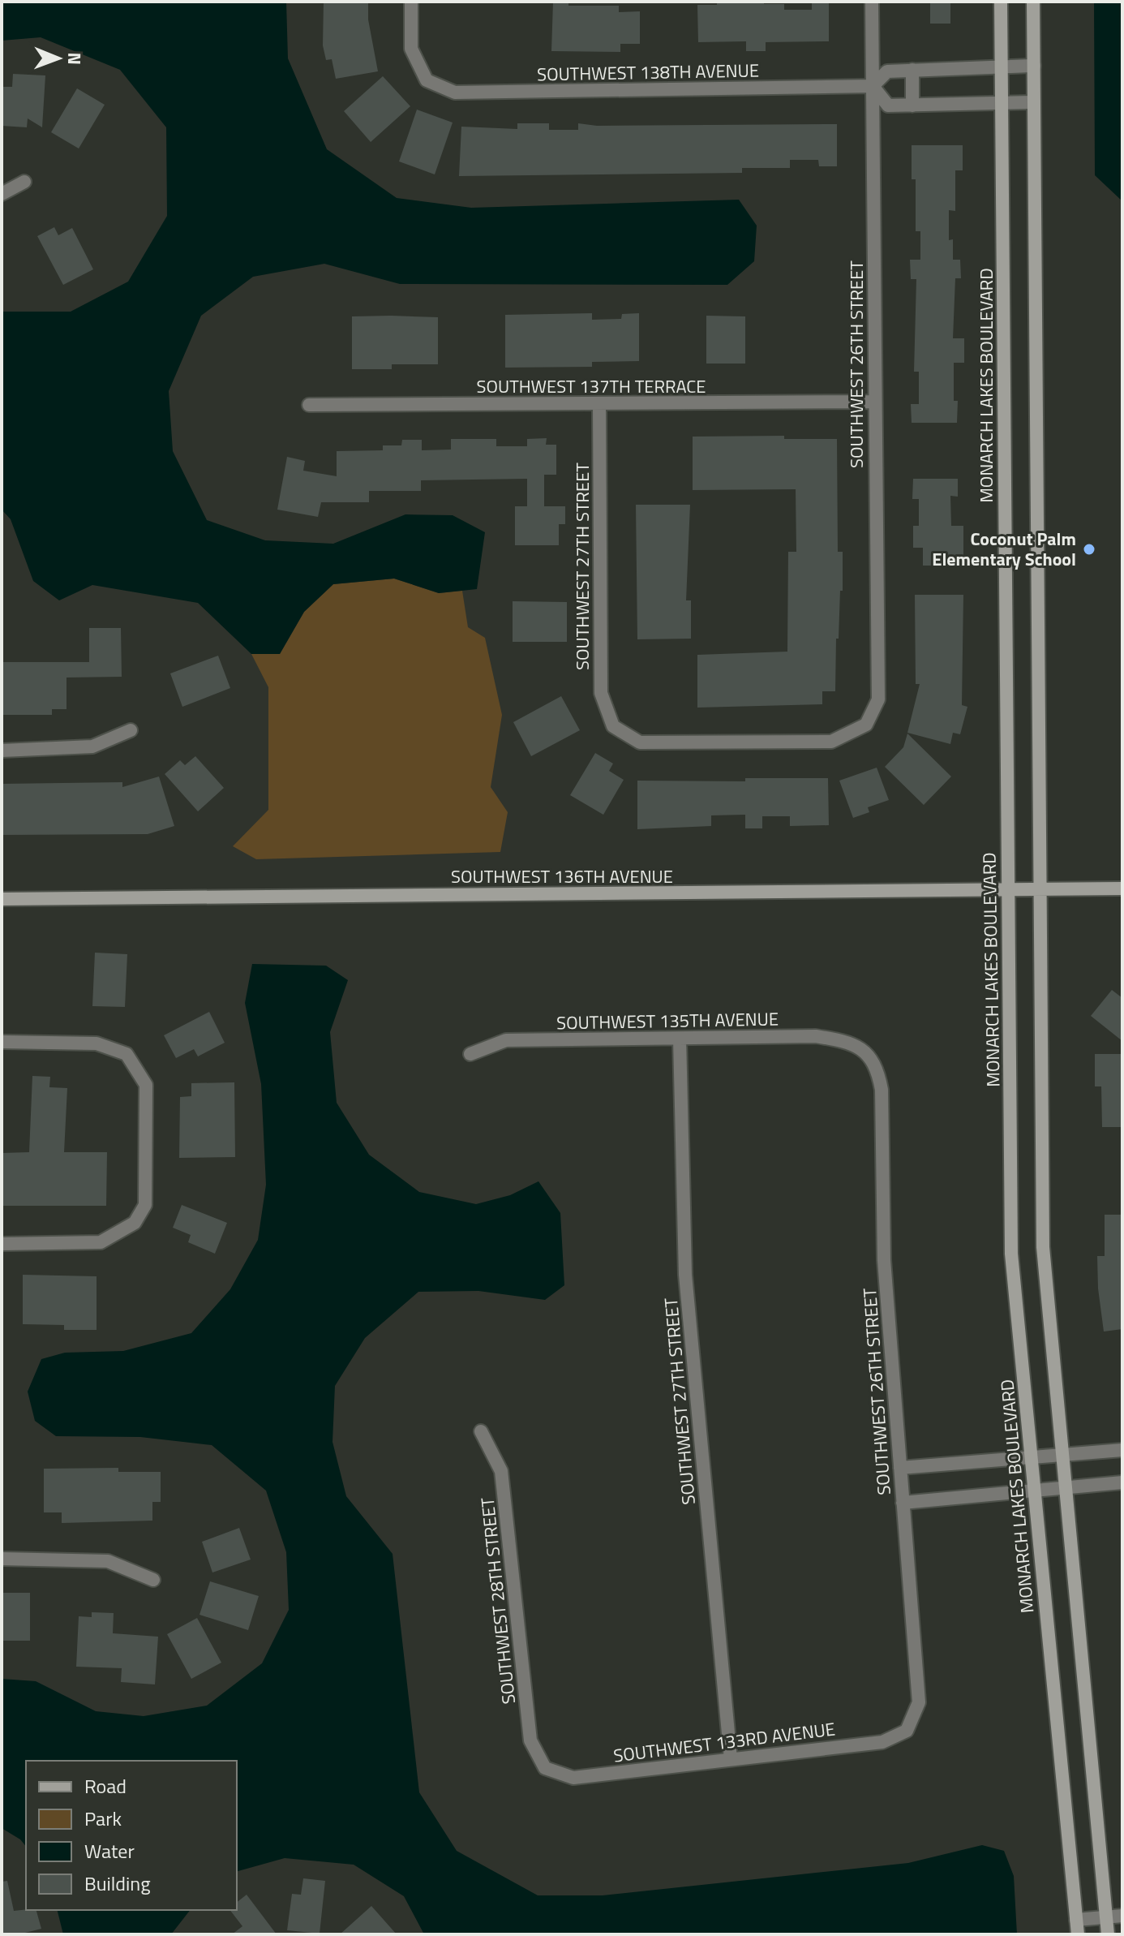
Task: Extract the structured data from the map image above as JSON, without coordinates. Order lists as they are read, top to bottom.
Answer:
{
  "streets": {
    "street": [
      "SOUTHWEST 138TH AVENUE",
      "SOUTHWEST 26TH STREET",
      "MONARCH LAKES BOULEVARD",
      "SOUTHWEST 137TH TERRACE",
      "SOUTHWEST 27TH STREET",
      "SOUTHWEST 136TH AVENUE",
      "SOUTHWEST 135TH AVENUE",
      "SOUTHWEST 28TH STREET",
      "SOUTHWEST 133RD AVENUE"
    ]
  },
  "crossings": [
    ["SOUTHWEST 138TH AVENUE", "SOUTHWEST 26TH STREET"],
    ["SOUTHWEST 138TH AVENUE", "MONARCH LAKES BOULEVARD"],
    ["SOUTHWEST 26TH STREET", "SOUTHWEST 137TH TERRACE"],
    ["SOUTHWEST 26TH STREET", "SOUTHWEST 27TH STREET"],
    ["SOUTHWEST 26TH STREET", "SOUTHWEST 135TH AVENUE"],
    ["SOUTHWEST 26TH STREET", "SOUTHWEST 133RD AVENUE"],
    ["MONARCH LAKES BOULEVARD", "SOUTHWEST 136TH AVENUE"],
    ["SOUTHWEST 137TH TERRACE", "SOUTHWEST 27TH STREET"],
    ["SOUTHWEST 27TH STREET", "SOUTHWEST 135TH AVENUE"],
    ["SOUTHWEST 27TH STREET", "SOUTHWEST 133RD AVENUE"],
    ["SOUTHWEST 28TH STREET", "SOUTHWEST 133RD AVENUE"]
  ],
  "places": ["Coconut Palm Elementary School"],
  "legend": [
    "Road",
    "Park",
    "Water",
    "Building"
  ],
  "north": "right"
}
